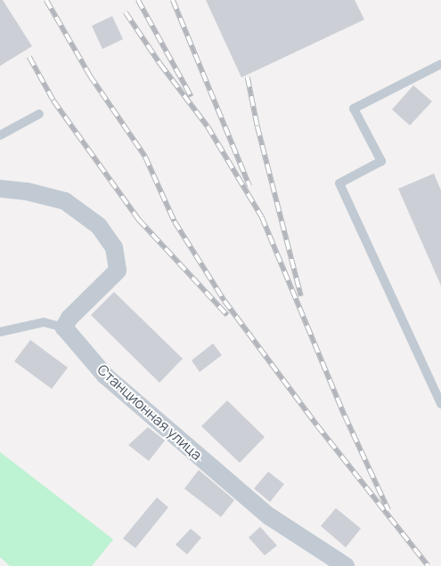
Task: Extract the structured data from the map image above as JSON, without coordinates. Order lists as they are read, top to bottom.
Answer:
{
  "streets": {
    "street": ["Станционная улица"]
  }
}
